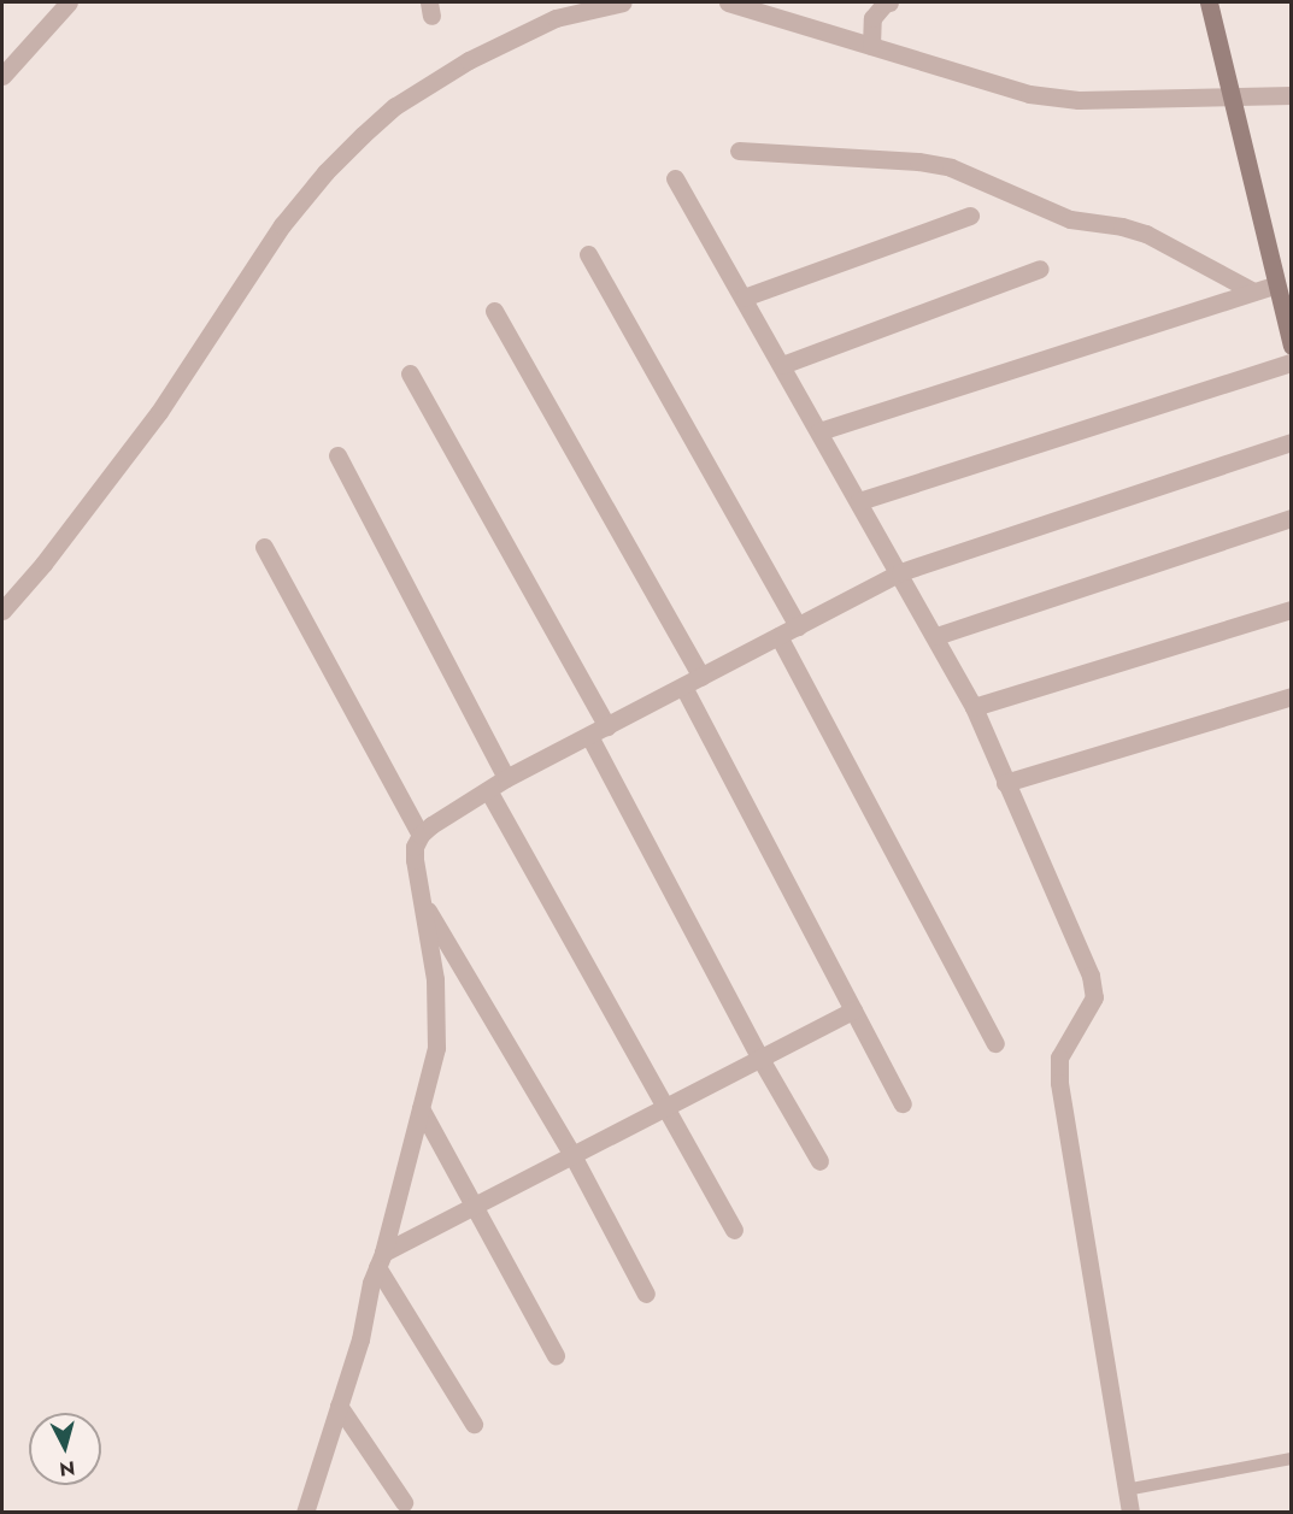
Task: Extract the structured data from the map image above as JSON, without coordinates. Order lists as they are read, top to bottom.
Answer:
{
  "north": "bottom"
}
